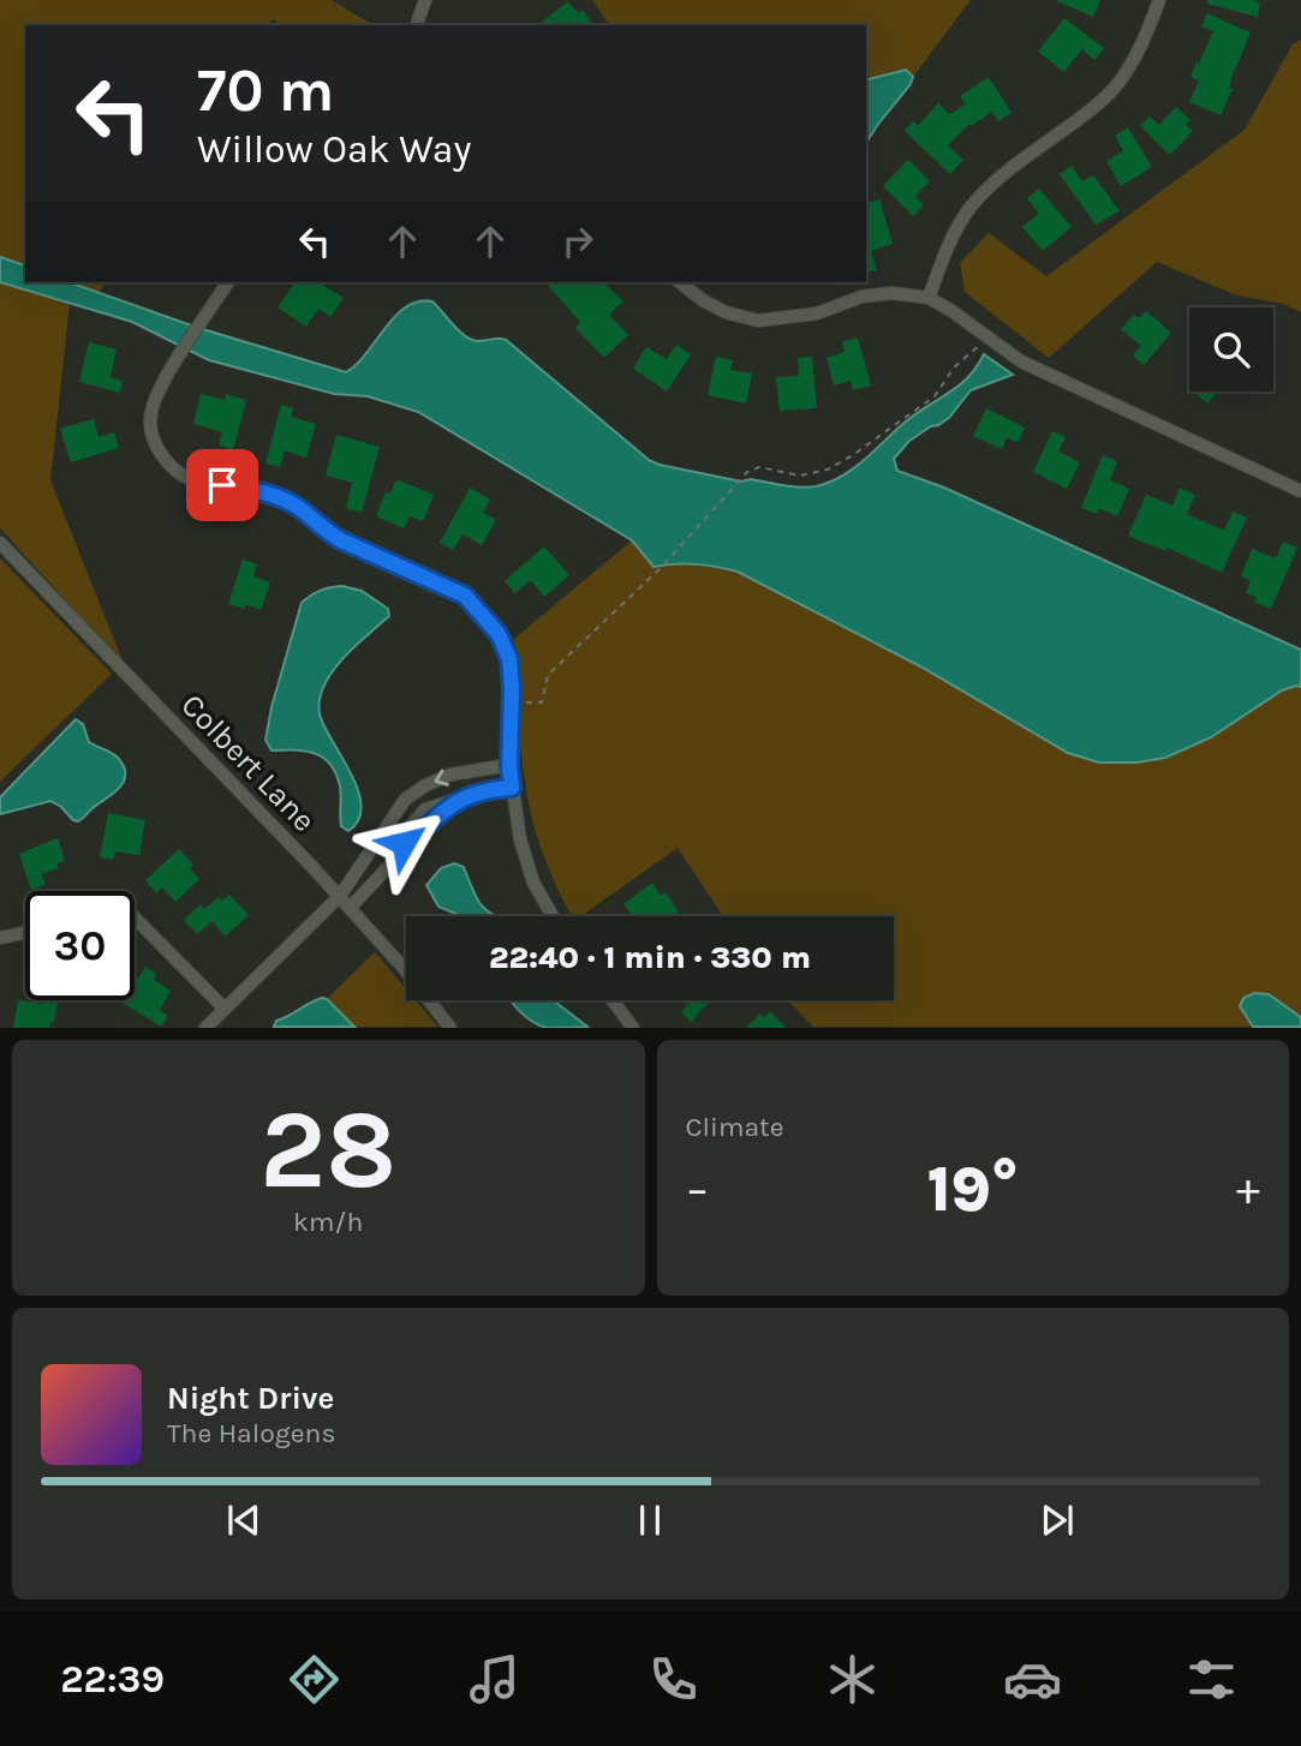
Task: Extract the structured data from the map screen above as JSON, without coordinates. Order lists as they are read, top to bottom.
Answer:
{
  "streets": {
    "street": ["Colbert Lane"]
  },
  "page": {
    "turn": ["70 m", "Willow Oak Way"],
    "limit": "30",
    "trip": "22:40 · 1 min · 330 m",
    "tile": [
      ["28", "km/h"],
      "Climate"
    ],
    "heat": ["−", "19°", "+"],
    "song": ["Night Drive", "The Halogens"],
    "tabs": "22:39"
  }
}
